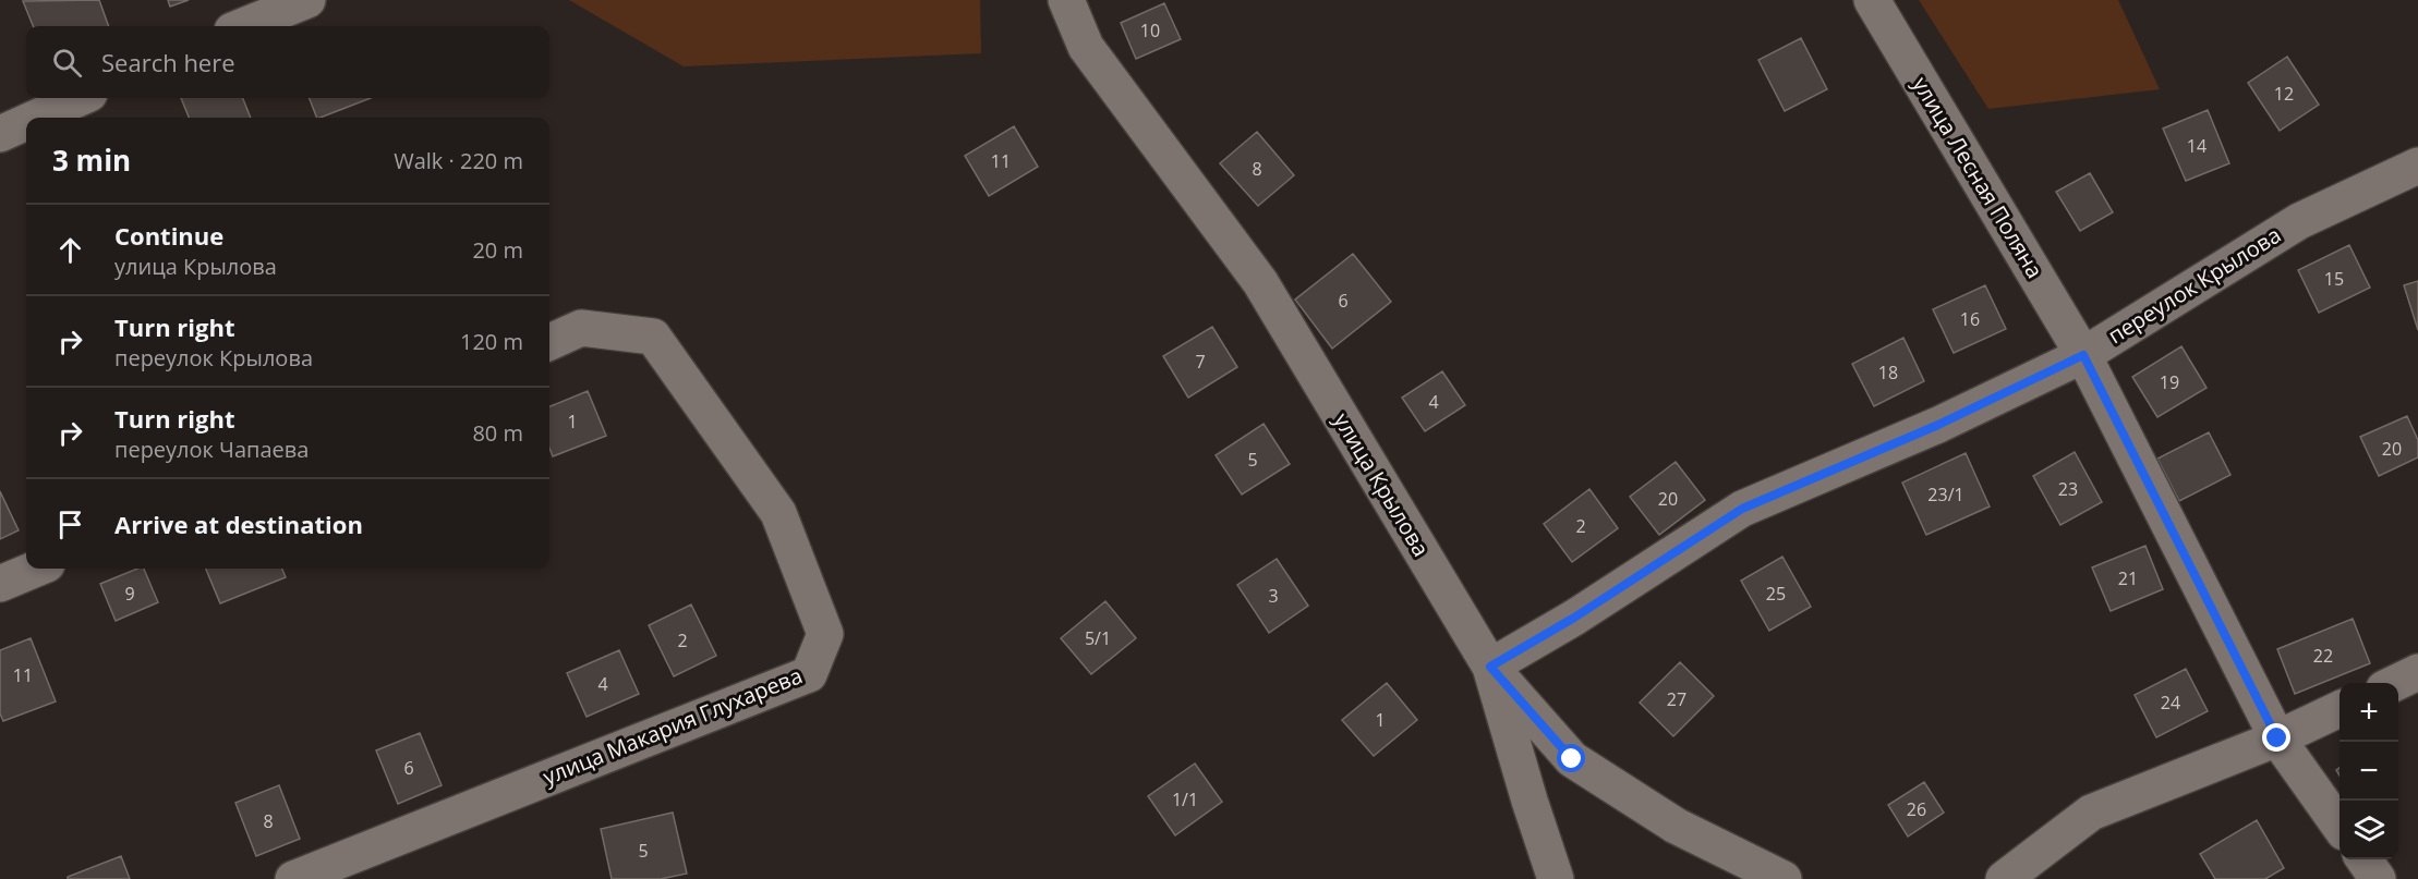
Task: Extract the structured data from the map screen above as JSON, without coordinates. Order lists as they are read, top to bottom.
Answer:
{
  "streets": {
    "street": [
      "улица Лесная Поляна",
      "переулок Крылова",
      "улица Крылова",
      "улица Макария Глухарева"
    ]
  },
  "crossings": [
    ["улица Лесная Поляна", "переулок Крылова"],
    ["переулок Крылова", "улица Крылова"]
  ],
  "house_numbers": [
    "10",
    "12",
    "14",
    "11",
    "8",
    "15",
    "6",
    "16",
    "7",
    "18",
    "19",
    "4",
    "1",
    "20",
    "5",
    "23",
    "23/1",
    "20",
    "2",
    "21",
    "9",
    "25",
    "3",
    "5/1",
    "2",
    "22",
    "11",
    "4",
    "27",
    "24",
    "1",
    "6",
    "1/1",
    "26",
    "8",
    "5"
  ],
  "page": {
    "search": "Search here",
    "heading": ["3 min", "Walk · 220 m"],
    "list": [
      ["Continue", "улица Крылова", "20 m"],
      ["Turn right", "переулок Крылова", "120 m"],
      ["Turn right", "переулок Чапаева", "80 m"],
      "Arrive at destination"
    ],
    "map_buttons": ["+", "−"]
  }
}
